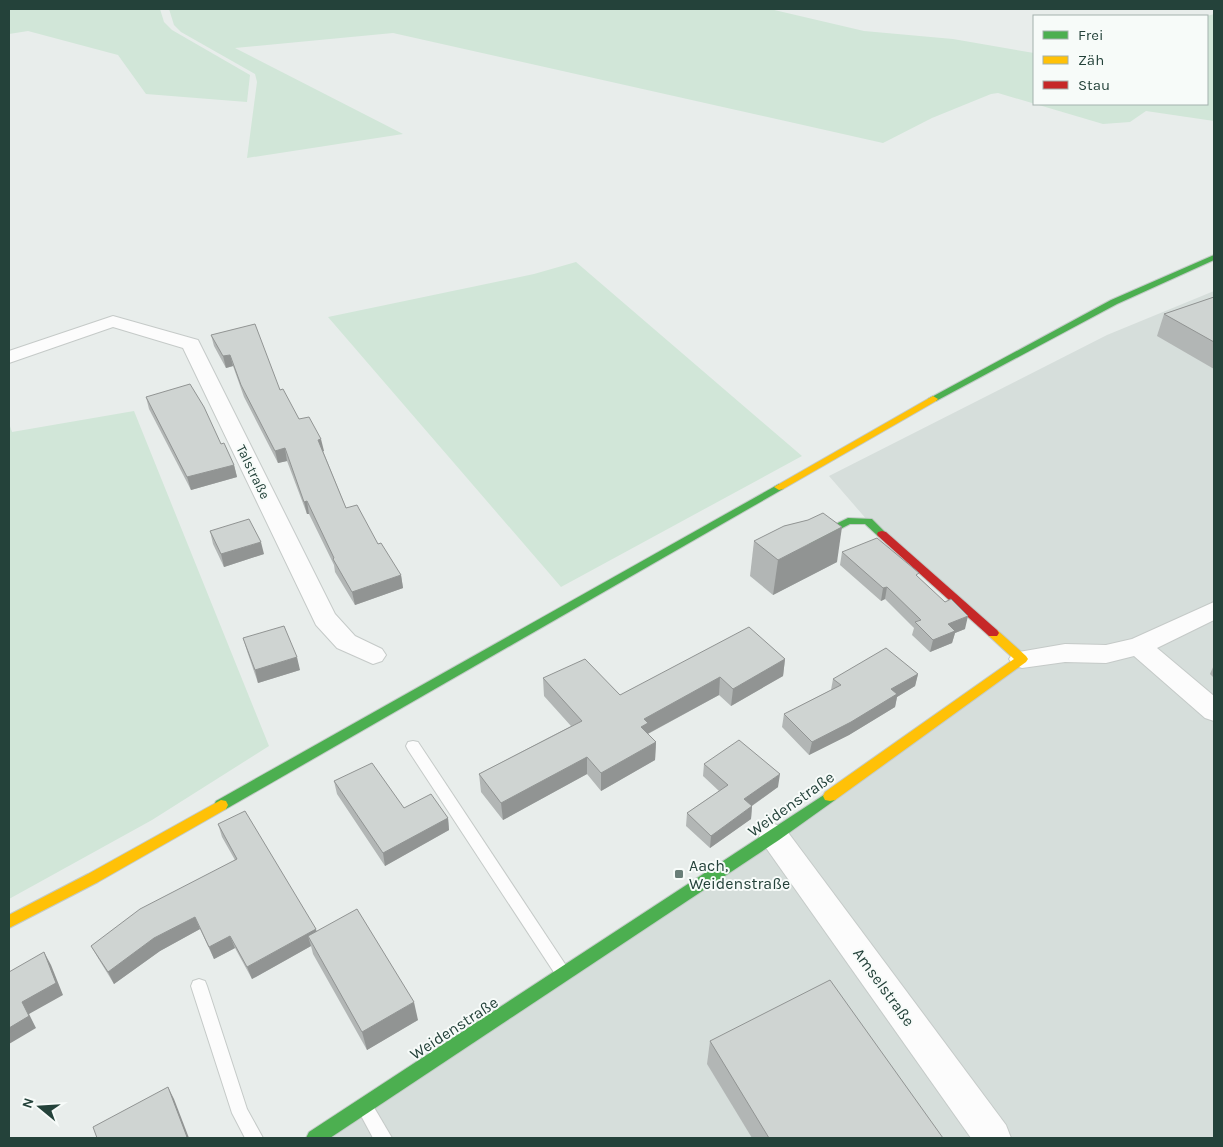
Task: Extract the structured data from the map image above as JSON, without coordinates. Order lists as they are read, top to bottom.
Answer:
{
  "streets": {
    "main road": ["Weidenstraße"],
    "street": ["Talstraße", "Amselstraße"]
  },
  "crossings": [
    ["Weidenstraße", "Amselstraße"]
  ],
  "places": {
    "transit": ["Aach, Weidenstraße"]
  },
  "legend": ["Frei", "Zäh", "Stau"],
  "north": "left"
}
